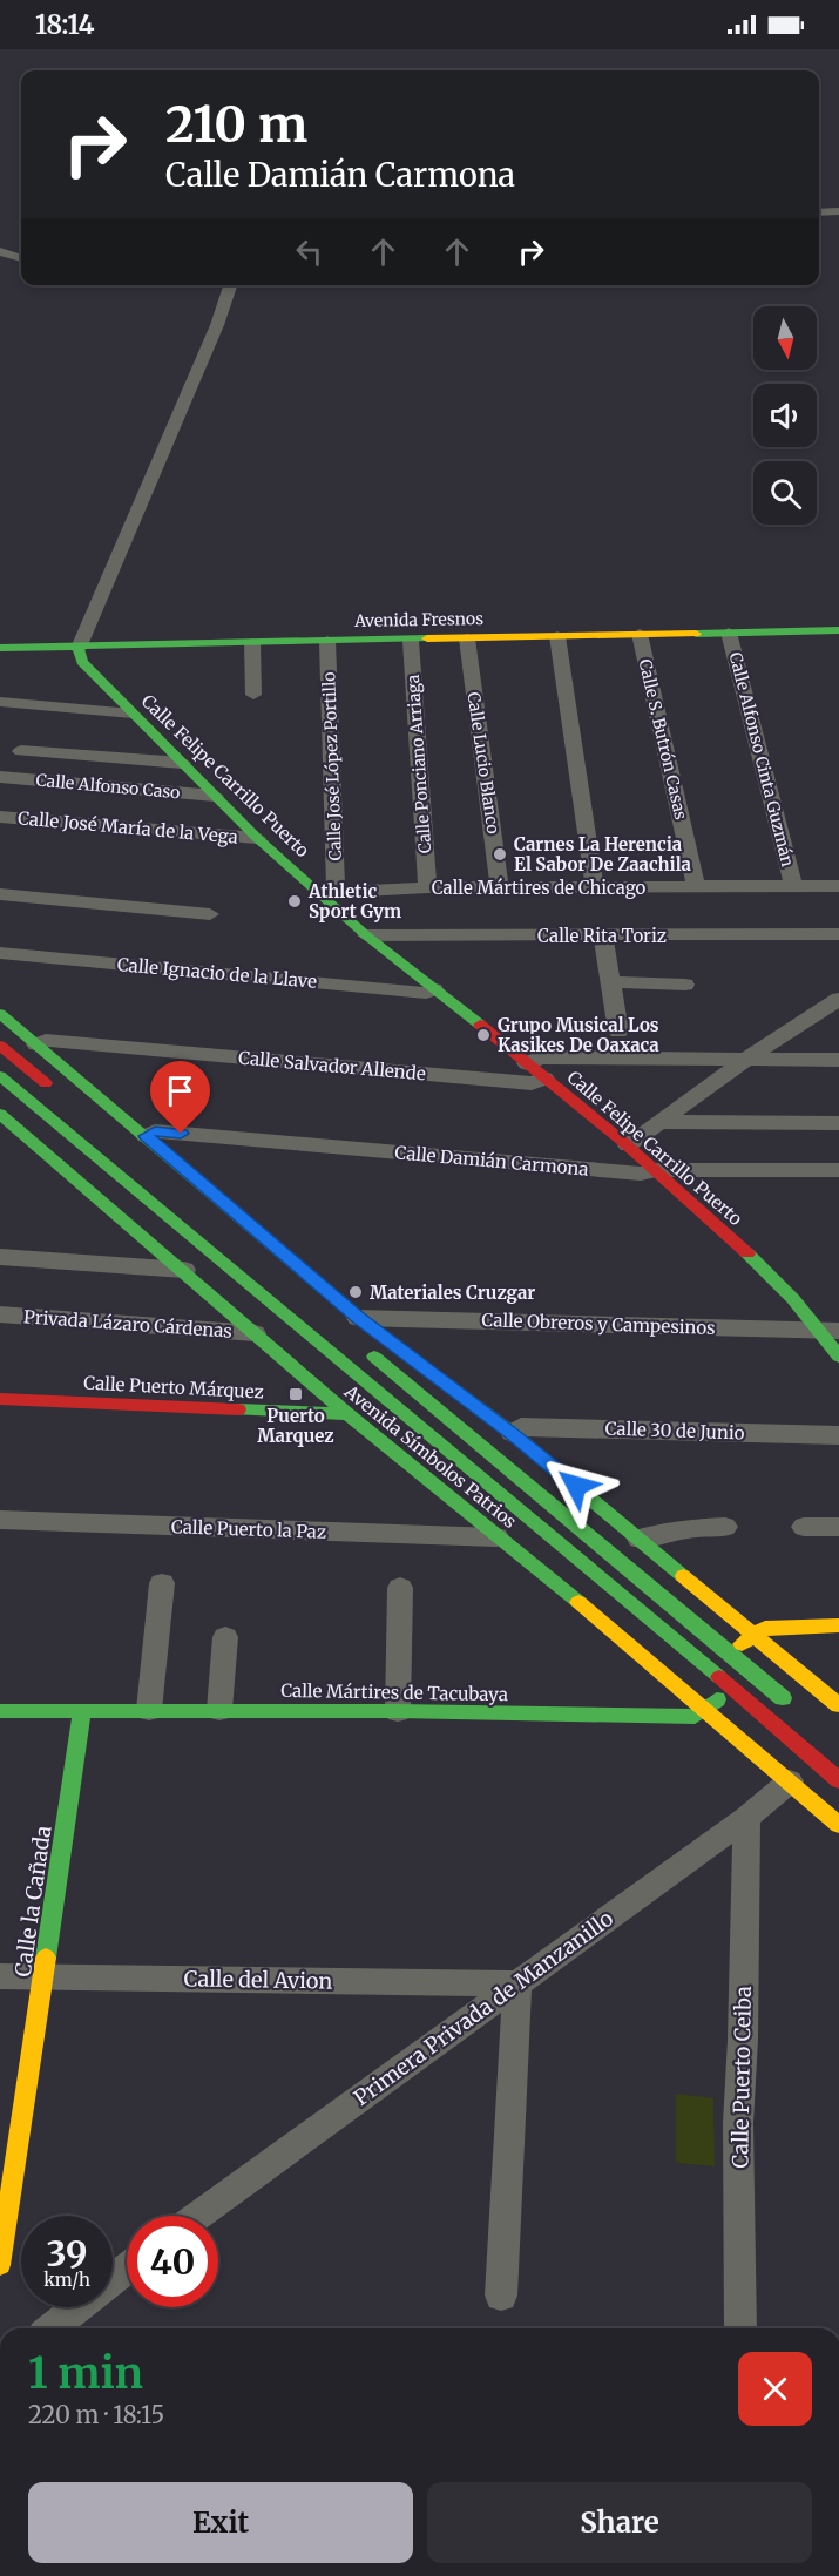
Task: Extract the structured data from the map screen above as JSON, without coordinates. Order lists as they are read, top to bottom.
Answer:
{
  "streets": {
    "street": [
      "Avenida Fresnos",
      "Calle S. Butrón Casas",
      "Calle Alfonso Cinta Guzmán",
      "Calle Lucio Blanco",
      "Calle Ponciano Arriaga",
      "Calle José López Portillo",
      "Calle Felipe Carrillo Puerto",
      "Calle Alfonso Caso",
      "Calle José María de la Vega",
      "Calle Mártires de Chicago",
      "Calle Rita Toriz",
      "Calle Ignacio de la Llave",
      "Calle Salvador Allende",
      "Calle Damián Carmona",
      "Privada Lázaro Cárdenas",
      "Calle Obreros y Campesinos",
      "Calle Puerto Márquez",
      "Calle 30 de Junio",
      "Avenida Símbolos Patrios",
      "Calle Puerto la Paz",
      "Calle Mártires de Tacubaya",
      "Calle la Cañada",
      "Calle del Avion",
      "Primera Privada de Manzanillo",
      "Calle Puerto Ceiba"
    ]
  },
  "crossings": [
    ["Avenida Fresnos", "Calle S. Butrón Casas"],
    ["Avenida Fresnos", "Calle Alfonso Cinta Guzmán"],
    ["Avenida Fresnos", "Calle Lucio Blanco"],
    ["Avenida Fresnos", "Calle Ponciano Arriaga"],
    ["Avenida Fresnos", "Calle José López Portillo"],
    ["Avenida Fresnos", "Calle Felipe Carrillo Puerto"],
    ["Calle S. Butrón Casas", "Calle Mártires de Chicago"],
    ["Calle Alfonso Cinta Guzmán", "Calle Mártires de Chicago"],
    ["Calle Lucio Blanco", "Calle Mártires de Chicago"],
    ["Calle Ponciano Arriaga", "Calle Mártires de Chicago"],
    ["Calle José López Portillo", "Calle Felipe Carrillo Puerto"],
    ["Calle José López Portillo", "Calle Mártires de Chicago"],
    ["Calle Felipe Carrillo Puerto", "Calle Alfonso Caso"],
    ["Calle Felipe Carrillo Puerto", "Calle José María de la Vega"],
    ["Calle Felipe Carrillo Puerto", "Calle Mártires de Chicago"],
    ["Calle Felipe Carrillo Puerto", "Calle Rita Toriz"],
    ["Calle Felipe Carrillo Puerto", "Calle Ignacio de la Llave"],
    ["Calle Felipe Carrillo Puerto", "Calle Salvador Allende"],
    ["Calle Felipe Carrillo Puerto", "Calle Damián Carmona"],
    ["Calle Felipe Carrillo Puerto", "Calle Obreros y Campesinos"],
    ["Privada Lázaro Cárdenas", "Avenida Símbolos Patrios"],
    ["Calle Puerto Márquez", "Avenida Símbolos Patrios"],
    ["Avenida Símbolos Patrios", "Calle Puerto la Paz"],
    ["Avenida Símbolos Patrios", "Calle Mártires de Tacubaya"],
    ["Avenida Símbolos Patrios", "Primera Privada de Manzanillo"],
    ["Calle Mártires de Tacubaya", "Calle la Cañada"],
    ["Calle la Cañada", "Calle del Avion"],
    ["Calle del Avion", "Primera Privada de Manzanillo"],
    ["Primera Privada de Manzanillo", "Calle Puerto Ceiba"]
  ],
  "places": {
    "other": [
      "Carnes La Herencia El Sabor De Zaachila",
      "Athletic Sport Gym",
      "Grupo Musical Los Kasikes De Oaxaca",
      "Materiales Cruzgar"
    ],
    "transit": ["Puerto Marquez"]
  },
  "north": "bottom",
  "page": {
    "status": "18:14",
    "turn": ["210 m", "Calle Damián Carmona"],
    "speed": "39 km/h",
    "limit": "40",
    "heading": ["1 min", "220 m · 18:15"],
    "buttons": ["Exit", "Share"]
  }
}
